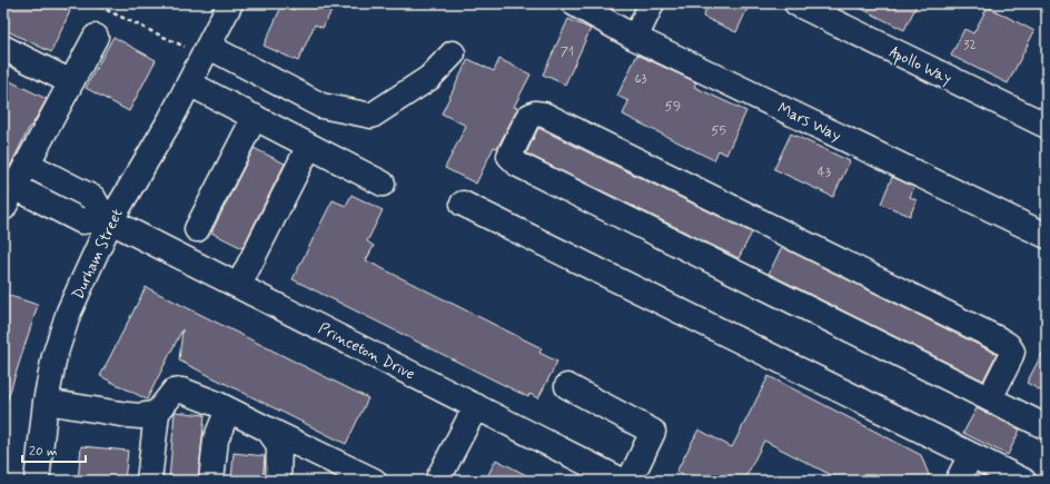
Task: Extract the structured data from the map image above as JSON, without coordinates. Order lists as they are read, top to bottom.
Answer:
{
  "streets": {
    "street": [
      "Apollo Way",
      "Mars Way",
      "Durham Street",
      "Princeton Drive"
    ]
  },
  "crossings": [
    ["Durham Street", "Princeton Drive"]
  ],
  "house_numbers": [
    "32",
    "71",
    "63",
    "59",
    "55",
    "43"
  ],
  "scale_bar": "20 m"
}
